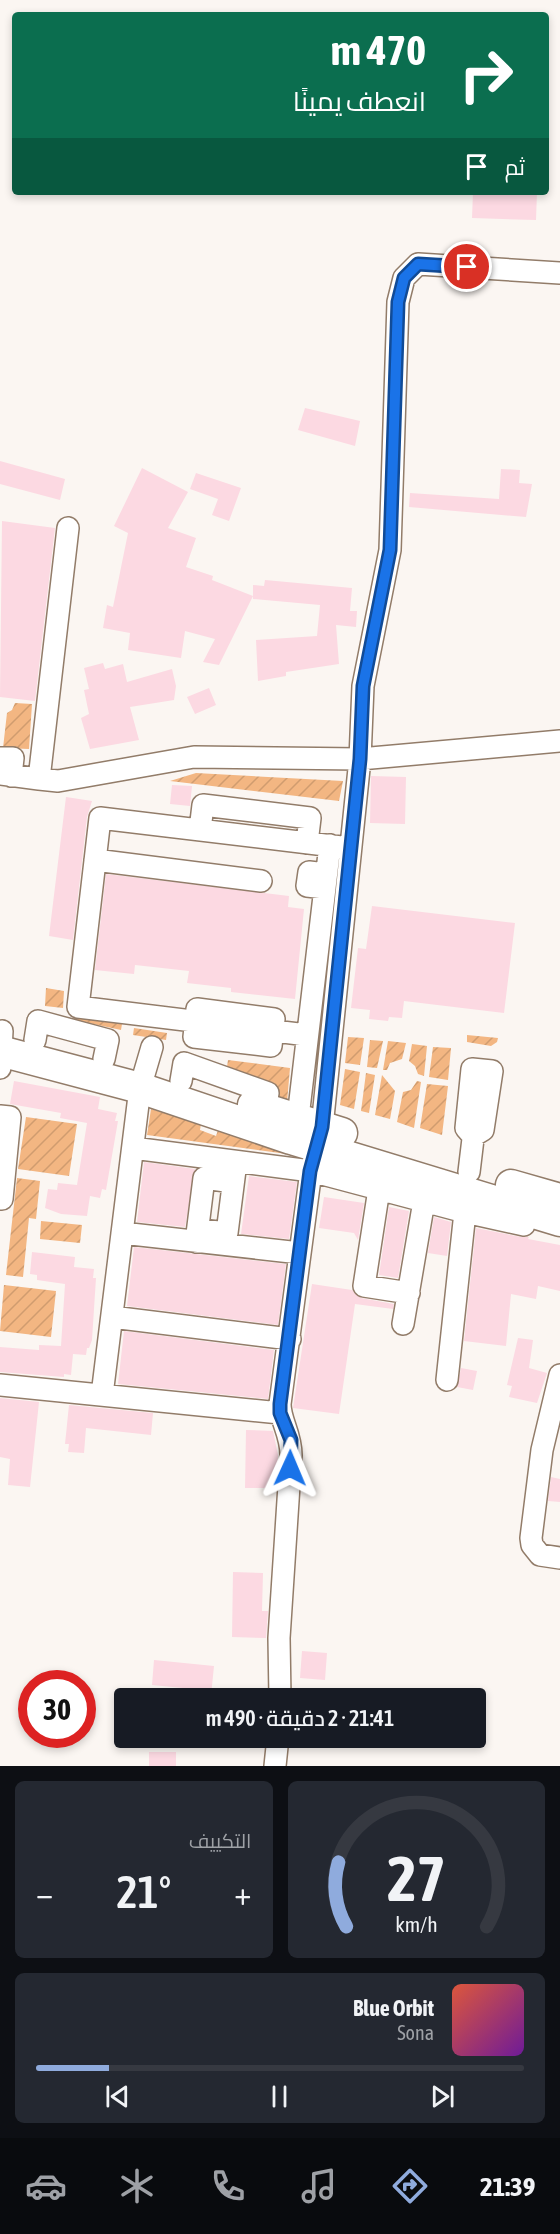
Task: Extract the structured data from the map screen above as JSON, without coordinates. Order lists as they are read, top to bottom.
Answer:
{
  "page": {
    "turn": ["470 m", "انعطف يمينًا"],
    "then": "ثم",
    "limit": "30",
    "trip": "21:41 · 2 دقيقة · 490 m",
    "tile": "التكييف",
    "heat": ["−", "21°", "+"],
    "song": ["Blue Orbit", "Sona"],
    "tabs": "21:39",
    "gauge": ["27", "km/h"]
  }
}
